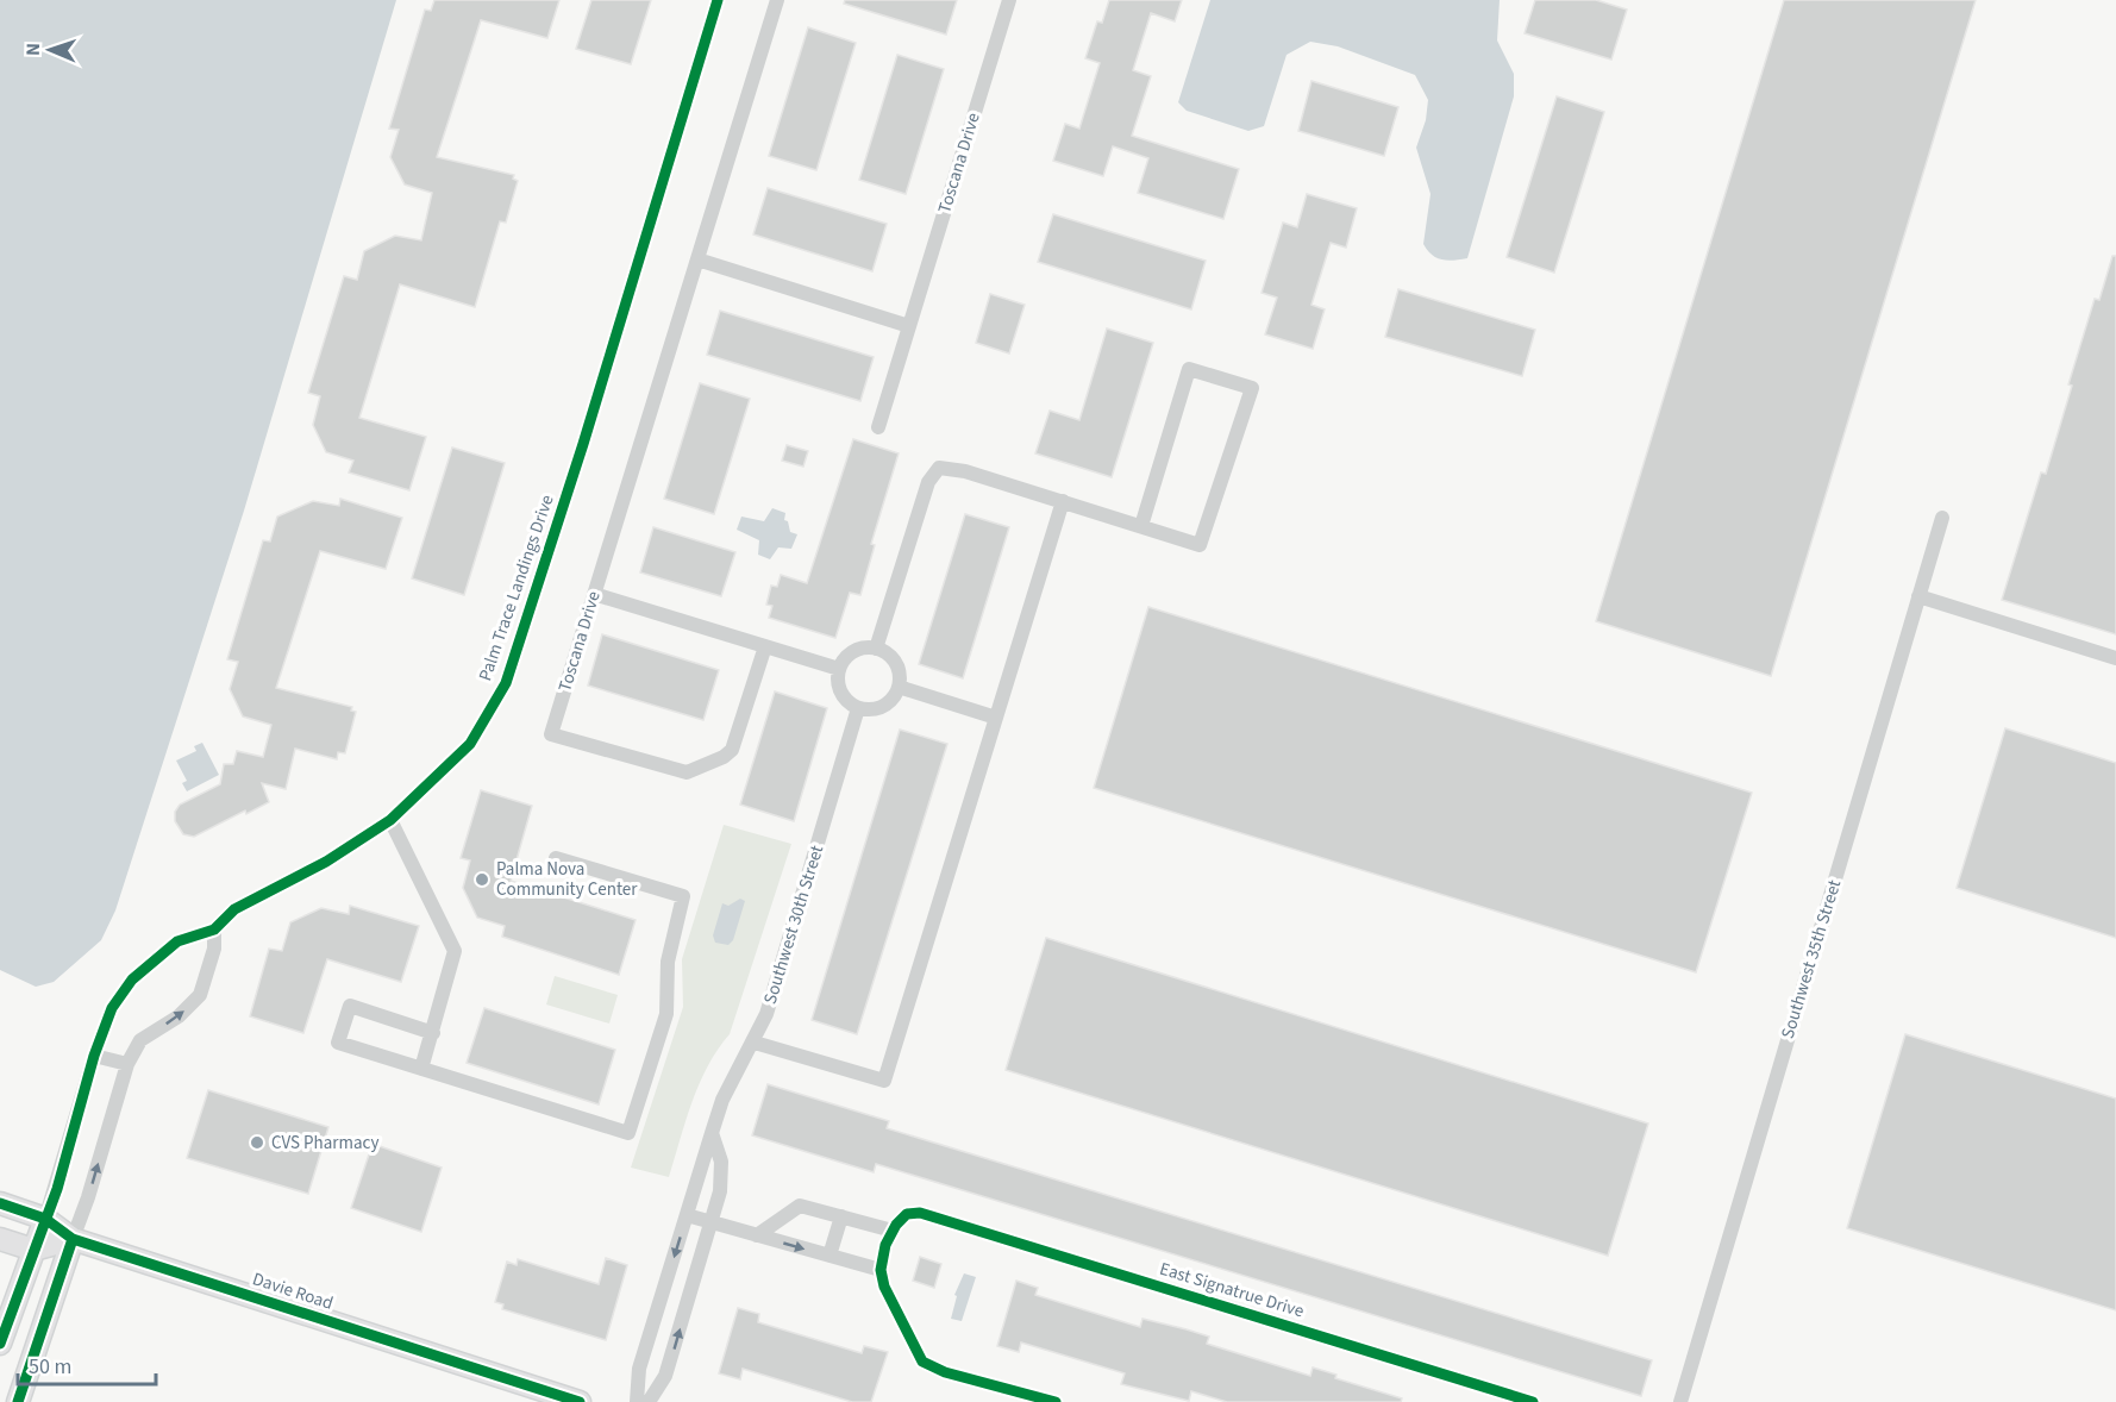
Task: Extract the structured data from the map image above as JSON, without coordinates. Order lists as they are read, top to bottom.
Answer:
{
  "streets": {
    "main road": ["Davie Road"],
    "street": [
      "Toscana Drive",
      "Palm Trace Landings Drive",
      "Southwest 30th Street",
      "Southwest 35th Street",
      "East Signatrue Drive"
    ]
  },
  "crossings": [
    ["Palm Trace Landings Drive", "Davie Road"]
  ],
  "places": ["Palma Nova Community Center", "CVS Pharmacy"],
  "scale_bar": "50 m",
  "north": "left"
}
